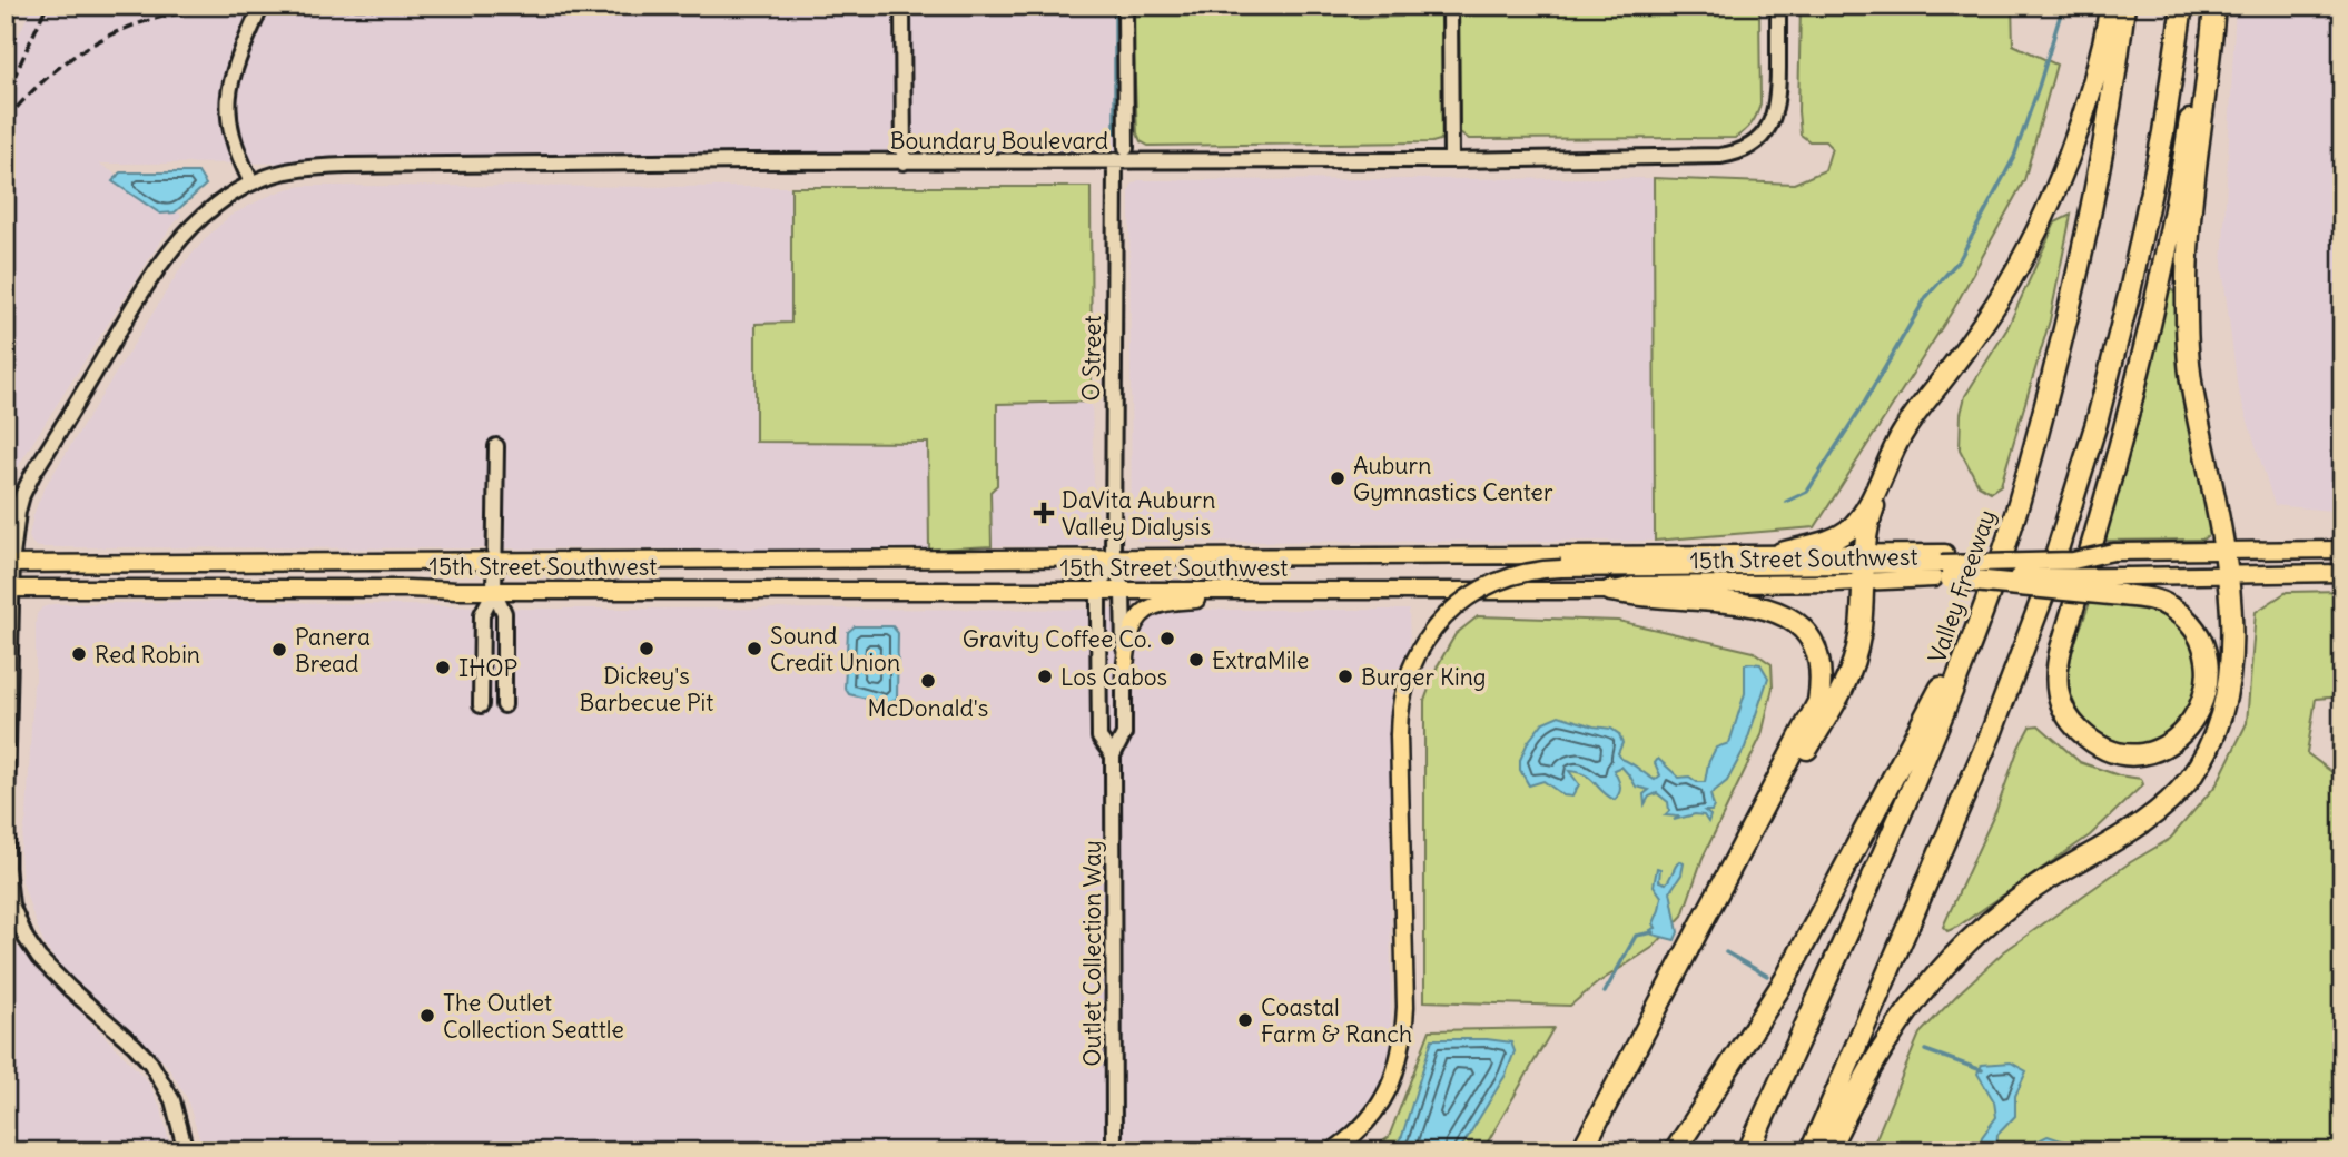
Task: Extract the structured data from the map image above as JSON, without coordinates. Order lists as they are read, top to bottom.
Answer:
{
  "streets": {
    "highway": ["Valley Freeway"],
    "main road": ["15th Street Southwest"],
    "street": ["Boundary Boulevard", "O Street", "Outlet Collection Way"]
  },
  "crossings": [
    ["Boundary Boulevard", "O Street"],
    ["Boundary Boulevard", "15th Street Southwest"],
    ["O Street", "15th Street Southwest"],
    ["O Street", "Outlet Collection Way"],
    ["15th Street Southwest", "Outlet Collection Way"]
  ],
  "places": {
    "other": [
      "Auburn Gymnastics Center",
      "Gravity Coffee Co.",
      "Dickey's Barbecue Pit",
      "Sound Credit Union",
      "Panera Bread",
      "Red Robin",
      "ExtraMile",
      "IHOP",
      "Los Cabos",
      "Burger King",
      "McDonald's",
      "The Outlet Collection Seattle",
      "Coastal Farm & Ranch"
    ],
    "health": ["DaVita Auburn Valley Dialysis"]
  }
}
